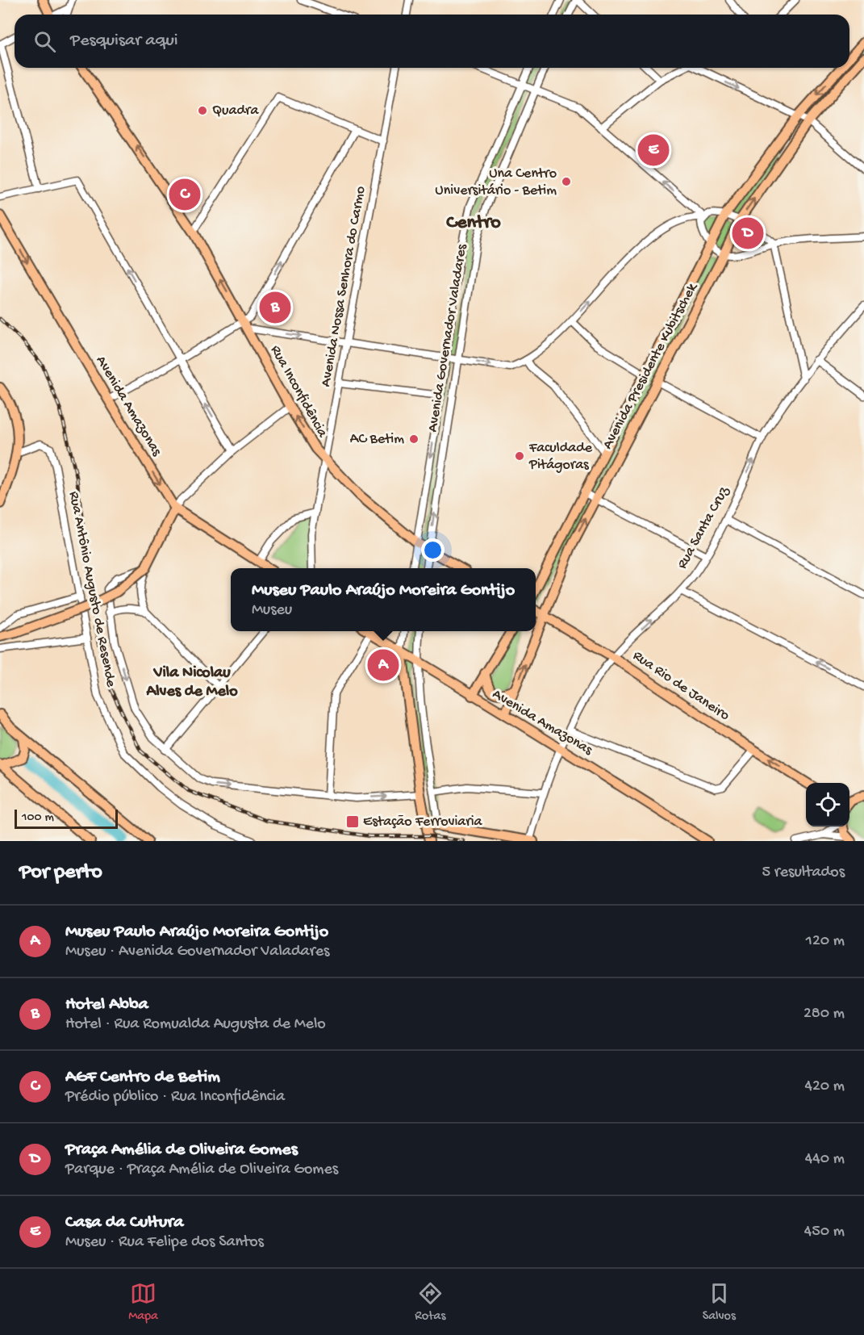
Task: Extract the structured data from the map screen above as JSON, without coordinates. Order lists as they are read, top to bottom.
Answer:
{
  "streets": {
    "main road": [
      "Avenida Presidente Kubitschek",
      "Rua Inconfidência",
      "Avenida Amazonas",
      "Rua Rio de Janeiro"
    ],
    "street": [
      "Avenida Nossa Senhora do Carmo",
      "Avenida Governador Valadares",
      "Rua Santa Cruz",
      "Rua Antônio Augusto de Resende"
    ]
  },
  "crossings": [
    ["Avenida Nossa Senhora do Carmo", "Rua Inconfidência"],
    ["Avenida Presidente Kubitschek", "Avenida Amazonas"],
    ["Avenida Presidente Kubitschek", "Rua Rio de Janeiro"],
    ["Avenida Amazonas", "Rua Santa Cruz"],
    ["Rua Santa Cruz", "Rua Rio de Janeiro"]
  ],
  "one_way": ["Rua Inconfidência", "Avenida Amazonas"],
  "districts": ["Centro", "Vila Nicolau Alves de Melo"],
  "places": {
    "other": [
      "Quadra",
      "Una Centro Universitário - Betim",
      "AC Betim",
      "Faculdade Pitágoras"
    ],
    "transit": ["Estação Ferroviaria"]
  },
  "scale_bar": "100 m",
  "page": {
    "search": "Pesquisar aqui",
    "pins": [
      "E",
      "C",
      "D",
      "B",
      "A"
    ],
    "popup": ["Museu Paulo Araújo Moreira Gontijo", "Museu"],
    "scale": "100 m",
    "heading": ["Por perto", "5 resultados"],
    "list": [
      {
        "mark": "A",
        "name": "Museu Paulo Araújo Moreira Gontijo",
        "note": "Museu · Avenida Governador Valadares",
        "value": "120 m"
      },
      {
        "mark": "B",
        "name": "Hotel Abba",
        "note": "Hotel · Rua Romualda Augusta de Melo",
        "value": "280 m"
      },
      {
        "mark": "C",
        "name": "AGF Centro de Betim",
        "note": "Prédio público · Rua Inconfidência",
        "value": "420 m"
      },
      {
        "mark": "D",
        "name": "Praça Amélia de Oliveira Gomes",
        "note": "Parque · Praça Amélia de Oliveira Gomes",
        "value": "440 m"
      },
      {
        "mark": "E",
        "name": "Casa da Cultura",
        "note": "Museu · Rua Felipe dos Santos",
        "value": "450 m"
      }
    ],
    "nav": ["Mapa", "Rotas", "Salvos"]
  }
}
